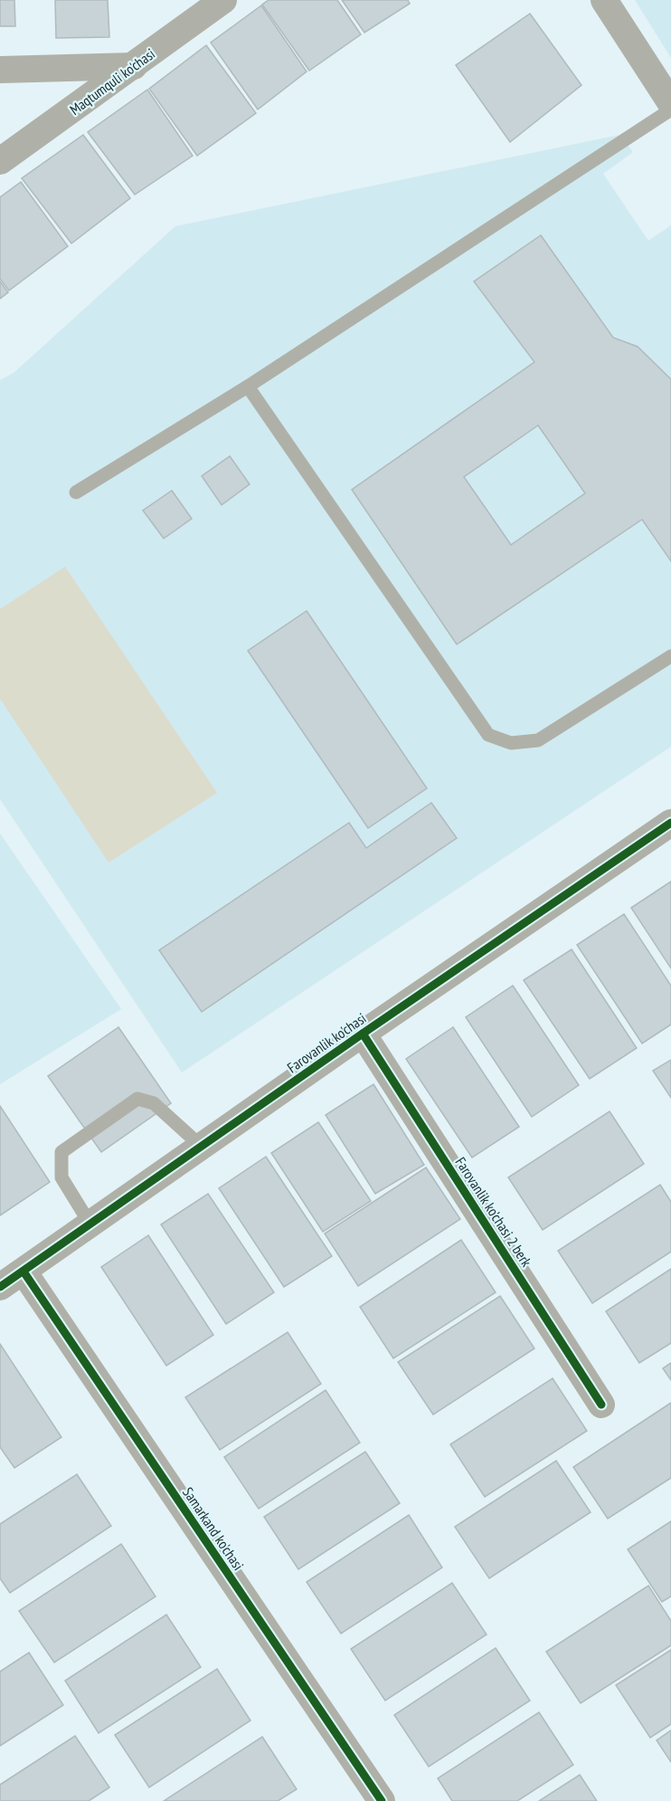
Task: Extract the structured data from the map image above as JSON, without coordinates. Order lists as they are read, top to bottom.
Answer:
{
  "streets": {
    "street": [
      "Maqtumquli ko'chasi",
      "Farovanlik ko'chasi",
      "Farovanlik ko'chasi 2 berk",
      "Samarkand ko'chasi"
    ]
  },
  "crossings": [
    ["Farovanlik ko'chasi", "Farovanlik ko'chasi 2 berk"],
    ["Farovanlik ko'chasi", "Samarkand ko'chasi"]
  ]
}
